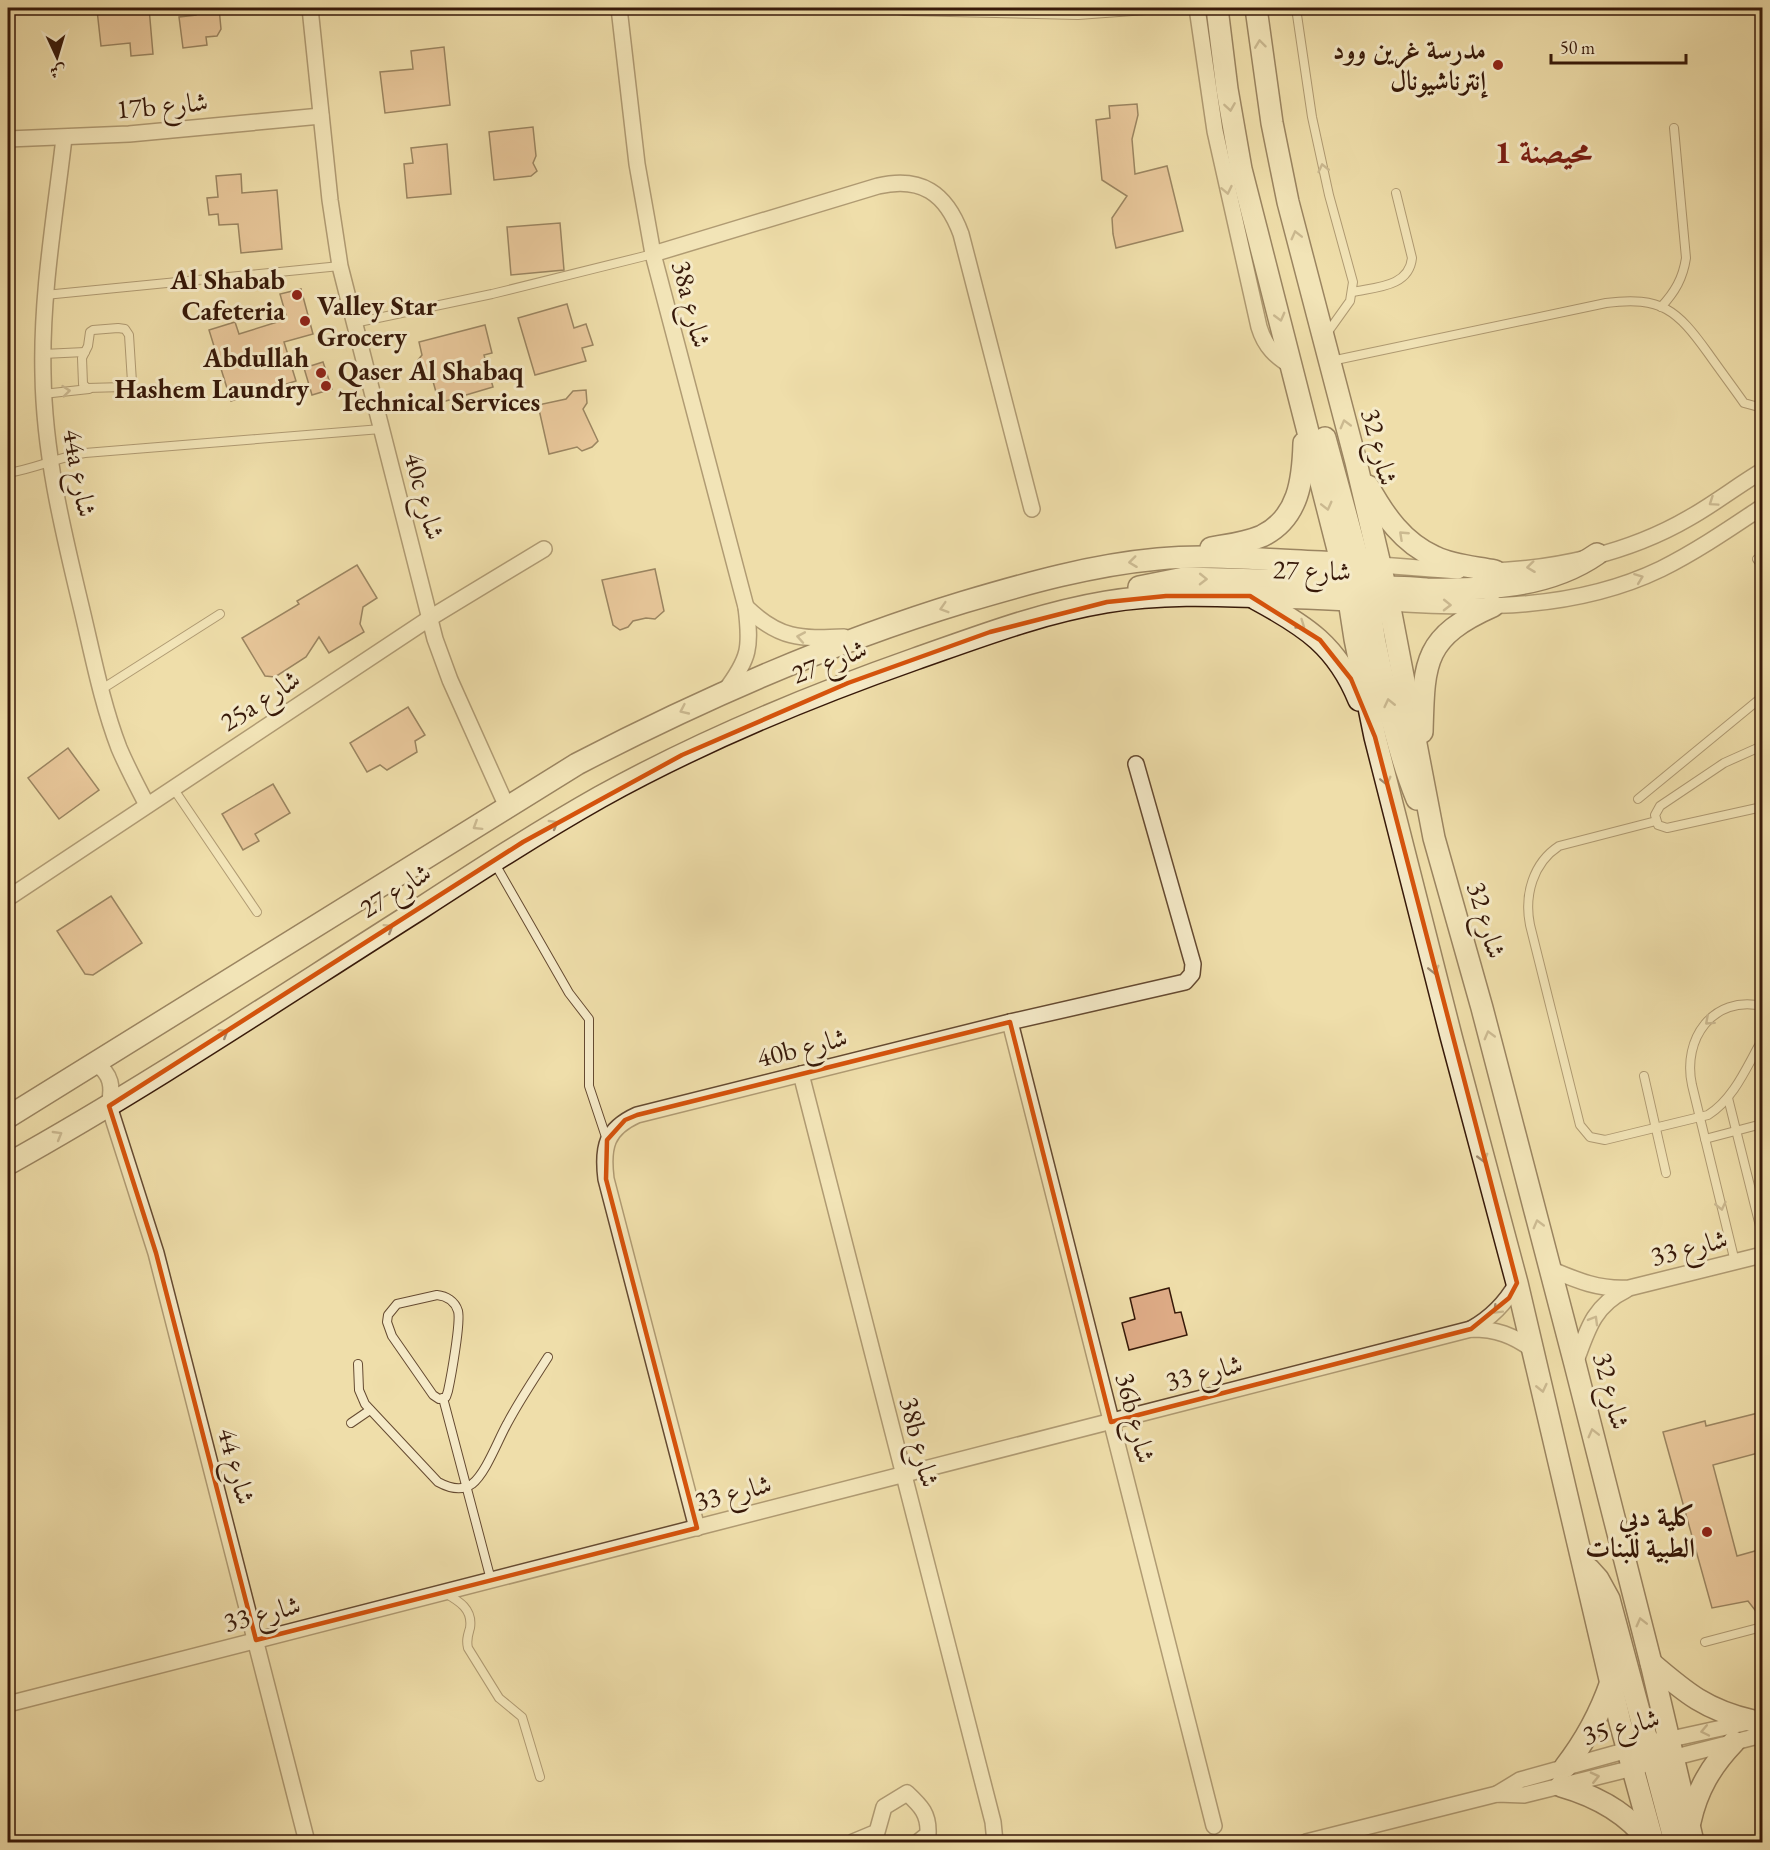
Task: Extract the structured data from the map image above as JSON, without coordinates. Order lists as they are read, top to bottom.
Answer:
{
  "streets": {
    "street": [
      "17b شارع",
      "38a شارع",
      "شارع 32",
      "44a شارع",
      "40c شارع",
      "شارع 27",
      "25a شارع",
      "40b شارع",
      "شارع 33",
      "36b شارع",
      "38b شارع",
      "شارع 44",
      "شارع 35"
    ]
  },
  "crossings": [
    ["17b شارع", "44a شارع"],
    ["17b شارع", "40c شارع"],
    ["38a شارع", "شارع 27"],
    ["شارع 32", "شارع 27"],
    ["شارع 32", "شارع 33"],
    ["شارع 32", "شارع 35"],
    ["44a شارع", "25a شارع"],
    ["40c شارع", "شارع 27"],
    ["40c شارع", "25a شارع"],
    ["شارع 27", "شارع 44"],
    ["40b شارع", "36b شارع"],
    ["40b شارع", "38b شارع"],
    ["شارع 33", "36b شارع"],
    ["شارع 33", "38b شارع"],
    ["شارع 33", "شارع 44"]
  ],
  "districts": ["محيصنة 1"],
  "places": [
    "مدرسة غرين وود إنترناشيونال",
    "Al Shabab Cafeteria",
    "Valley Star Grocery",
    "Abdullah Hashem Laundry",
    "Qaser Al Shabaq Technical Services",
    "كلية دبي الطبية للبنات"
  ],
  "scale_bar": "50 m",
  "north": "bottom"
}
